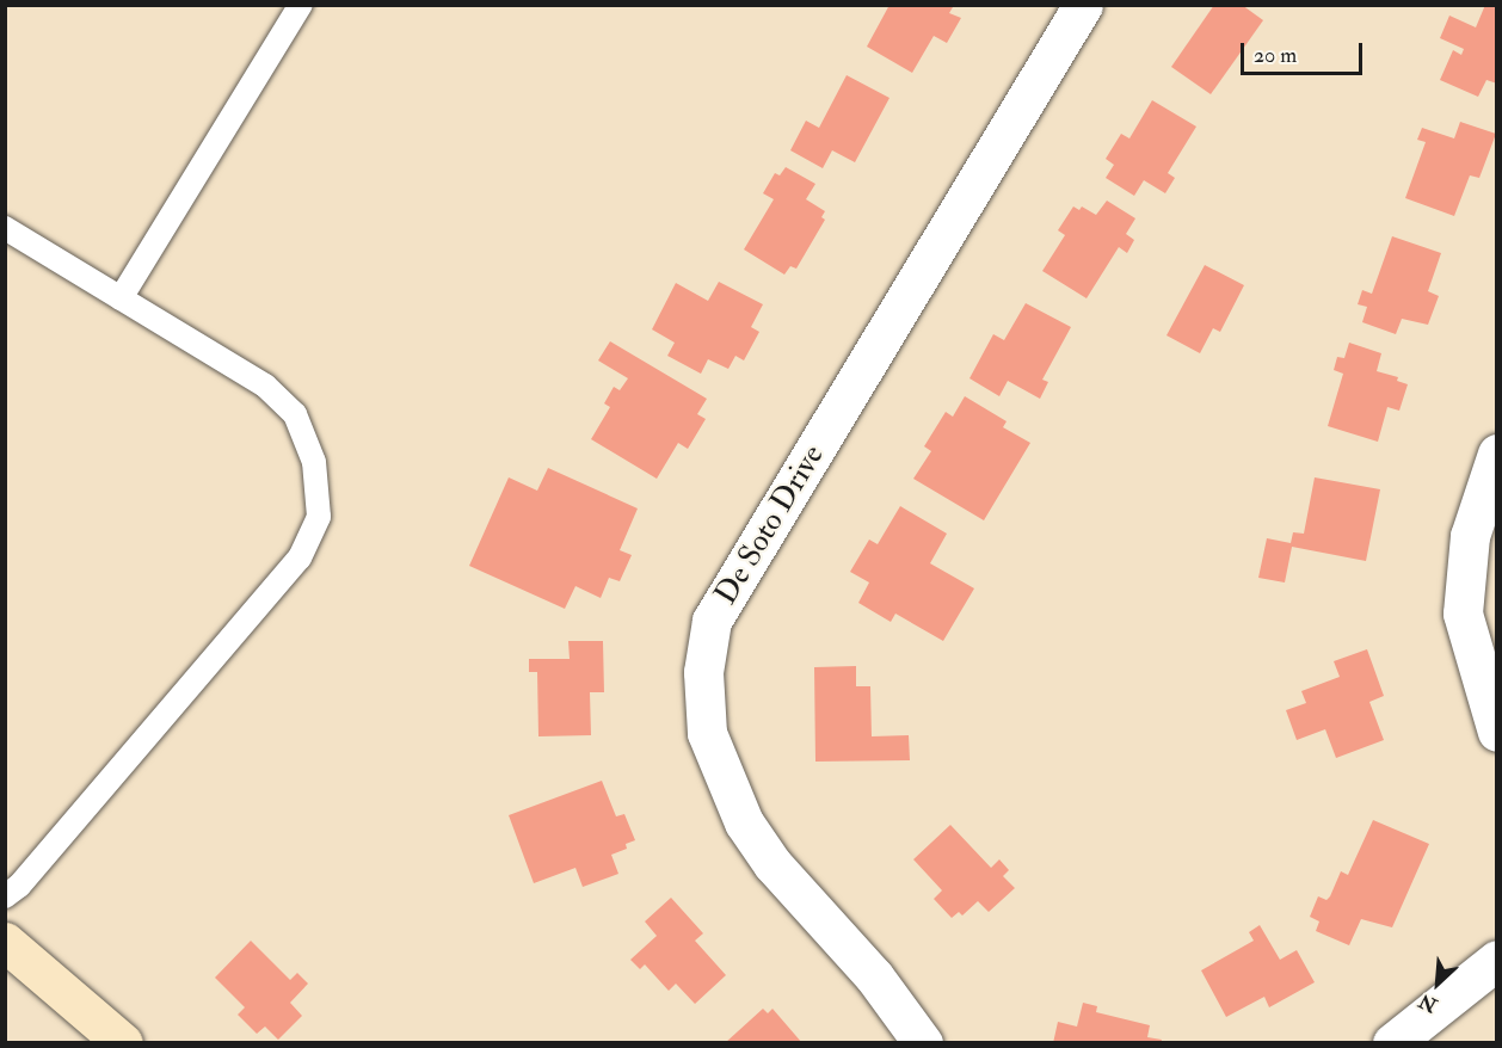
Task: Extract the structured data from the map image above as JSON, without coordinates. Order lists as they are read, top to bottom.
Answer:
{
  "streets": {
    "street": ["De Soto Drive"]
  },
  "scale_bar": "20 m",
  "north": "bottom left"
}
